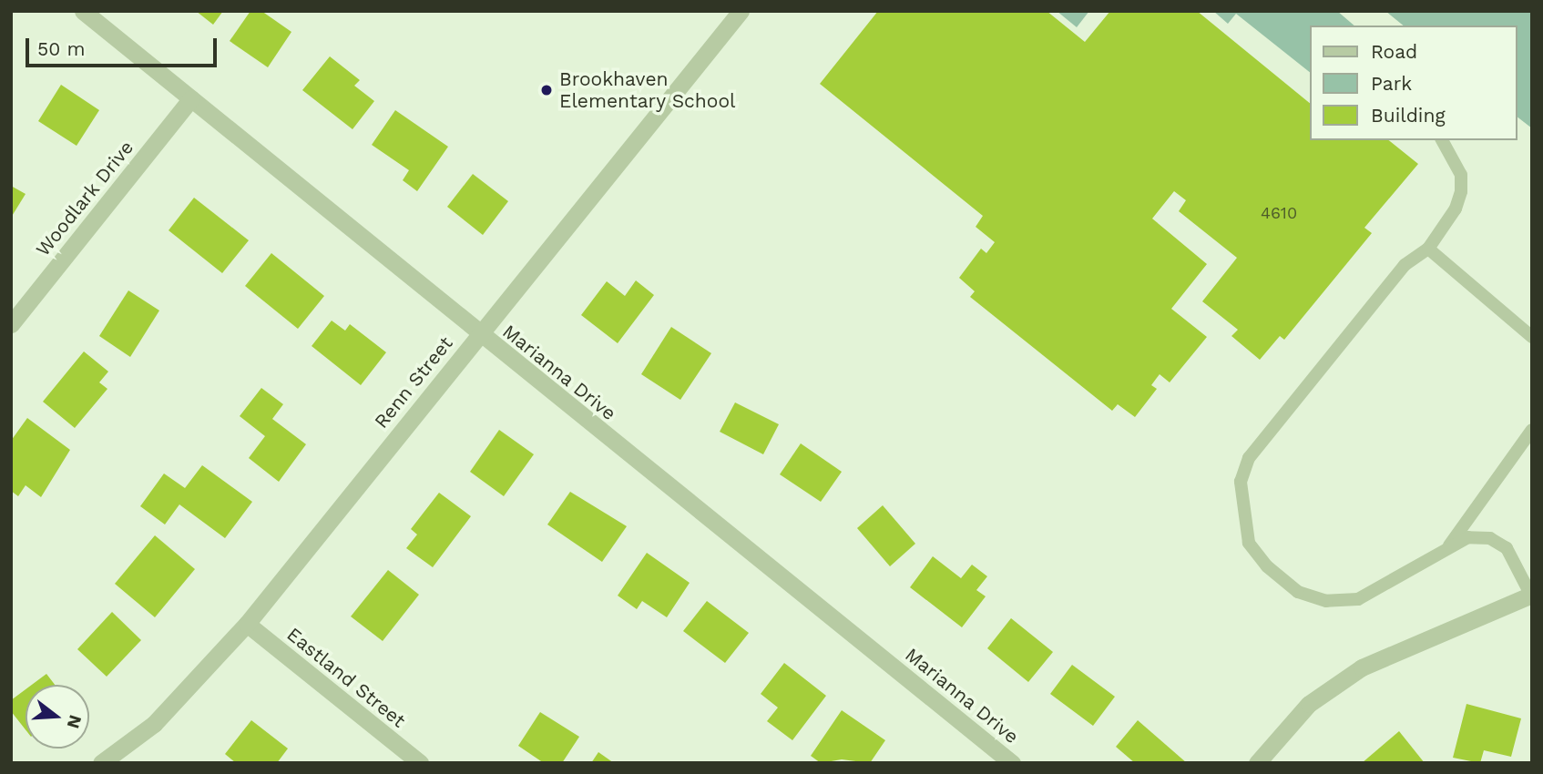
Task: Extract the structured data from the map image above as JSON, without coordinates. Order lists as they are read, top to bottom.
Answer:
{
  "streets": {
    "street": [
      "Woodlark Drive",
      "Marianna Drive",
      "Renn Street",
      "Eastland Street"
    ]
  },
  "crossings": [
    ["Woodlark Drive", "Marianna Drive"],
    ["Marianna Drive", "Renn Street"],
    ["Renn Street", "Eastland Street"]
  ],
  "places": ["Brookhaven Elementary School"],
  "house_numbers": ["4610"],
  "legend": ["Road", "Park", "Building"],
  "scale_bar": "50 m",
  "north": "right"
}
